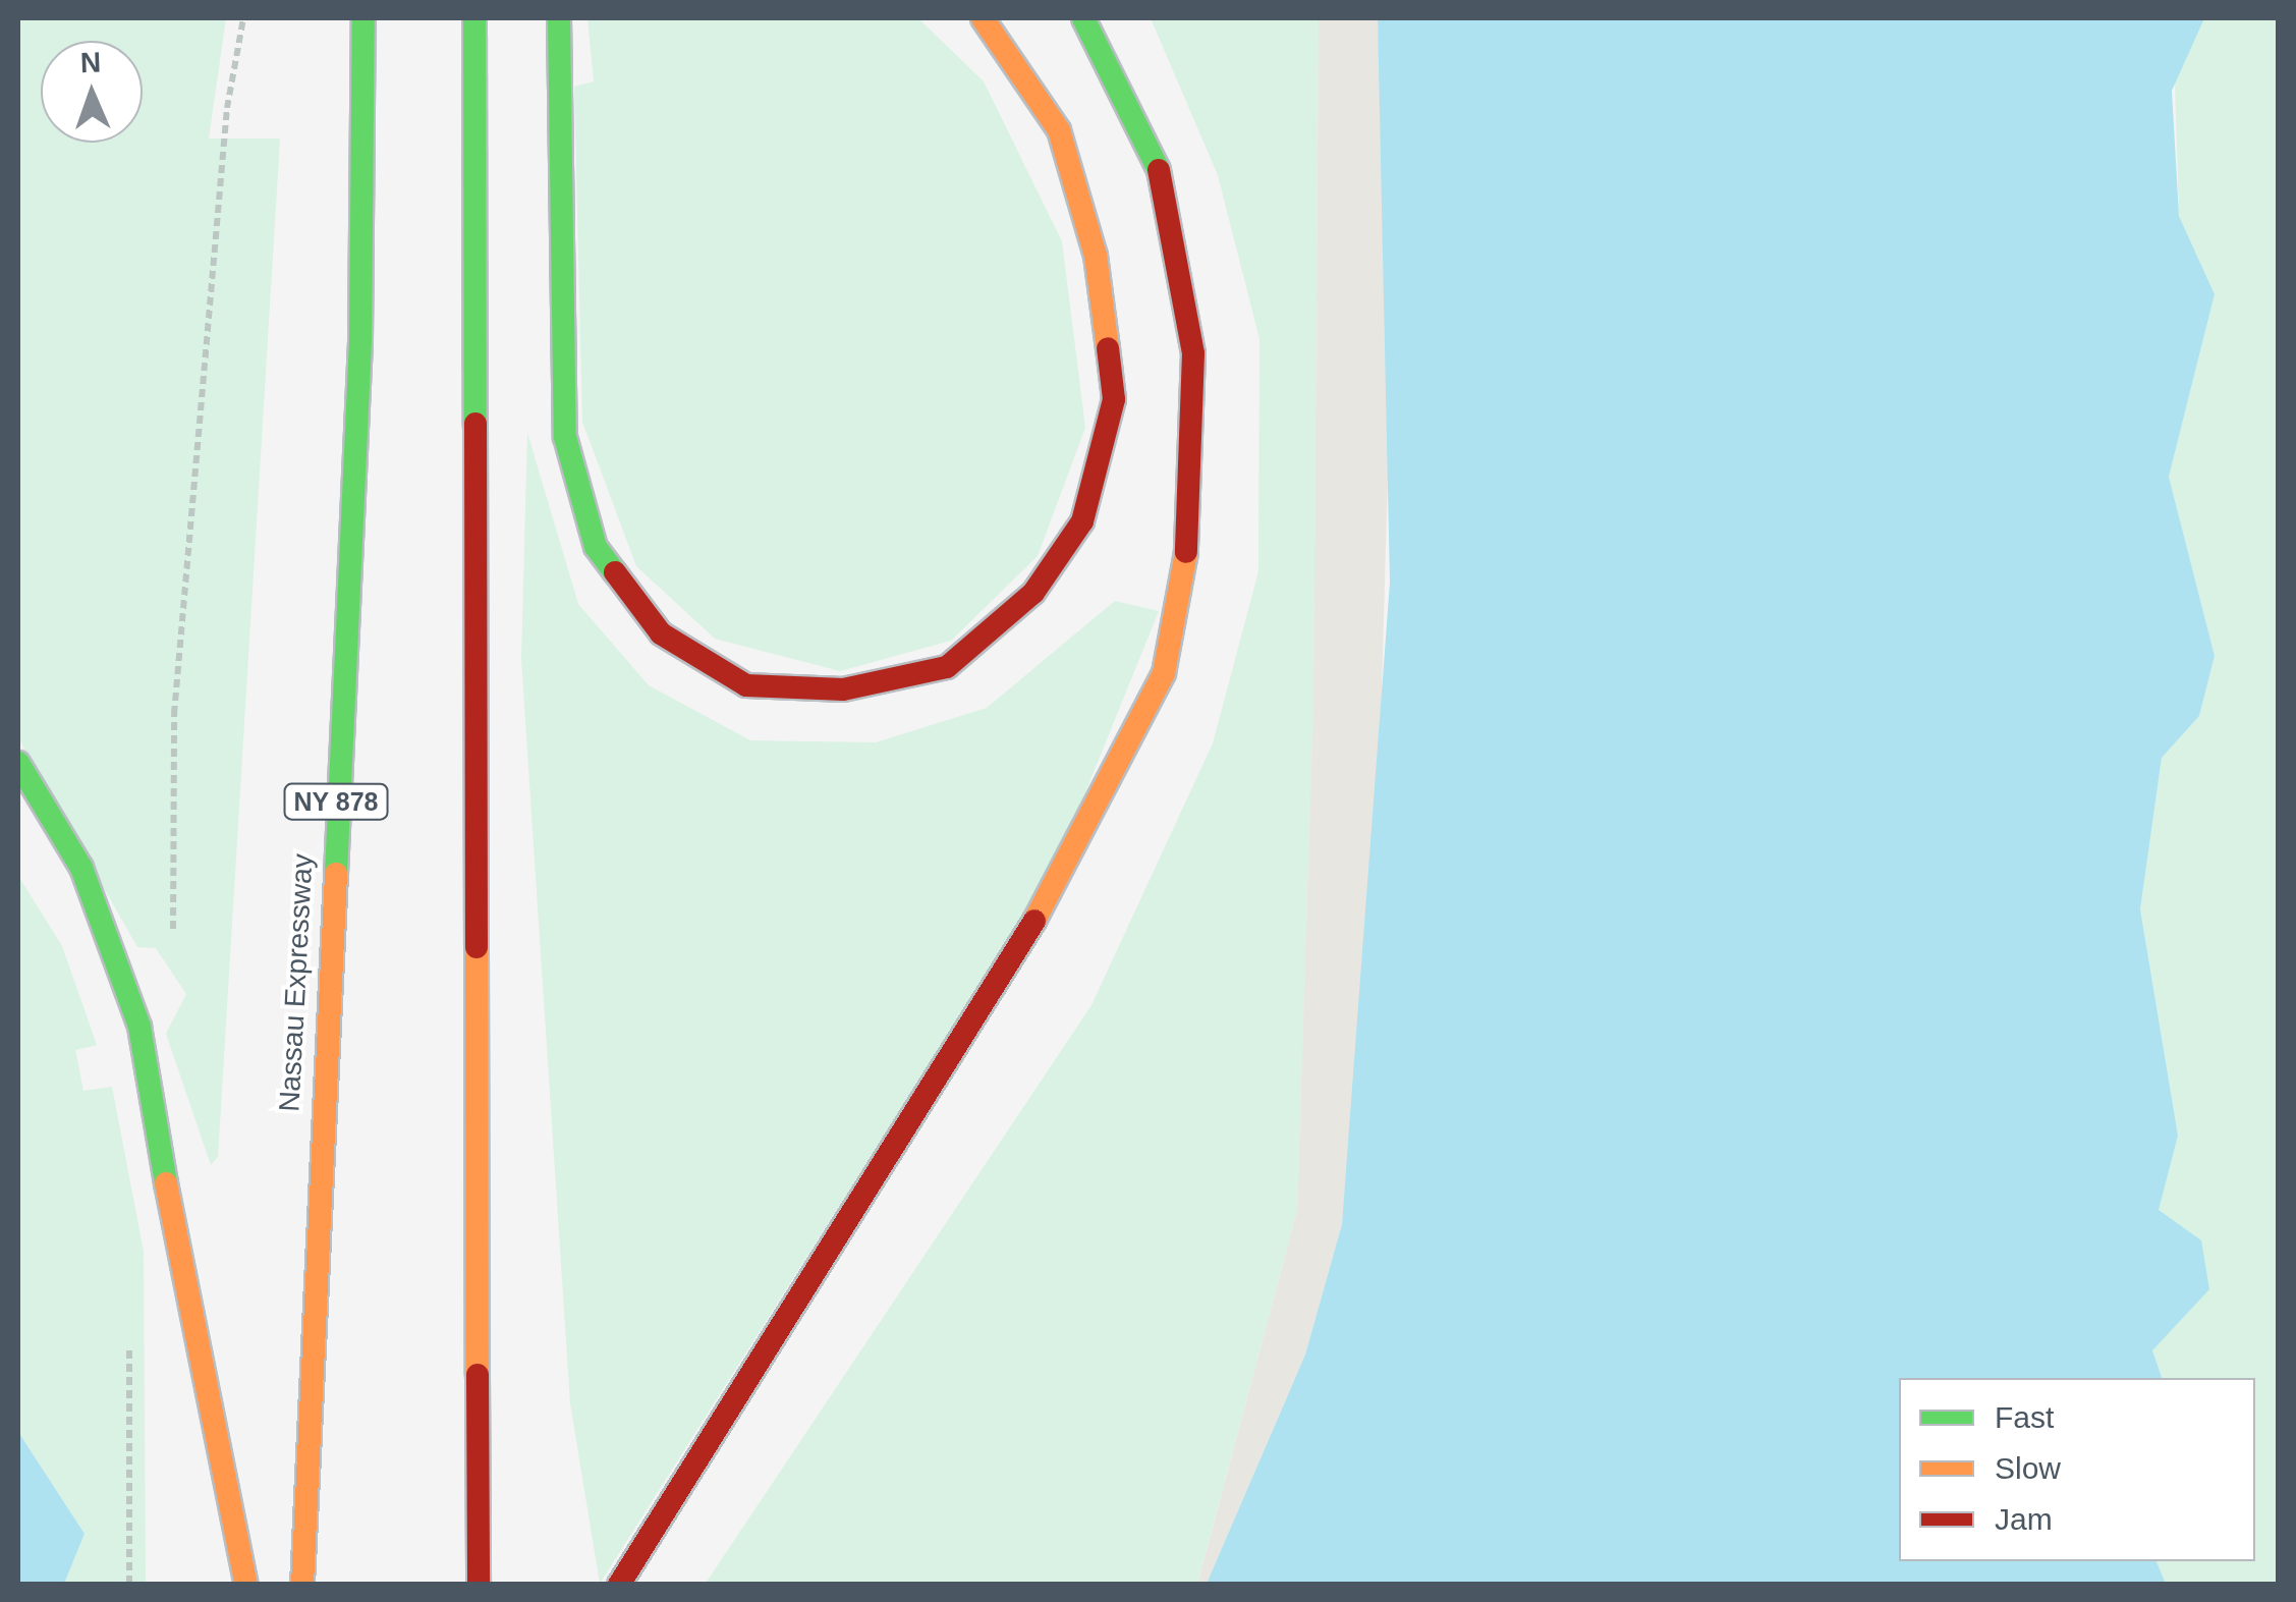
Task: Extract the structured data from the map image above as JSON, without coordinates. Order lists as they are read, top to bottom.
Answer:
{
  "streets": {
    "highway": ["NY 878", "Nassau Expressway"]
  },
  "legend": ["Fast", "Slow", "Jam"],
  "north": "top"
}
